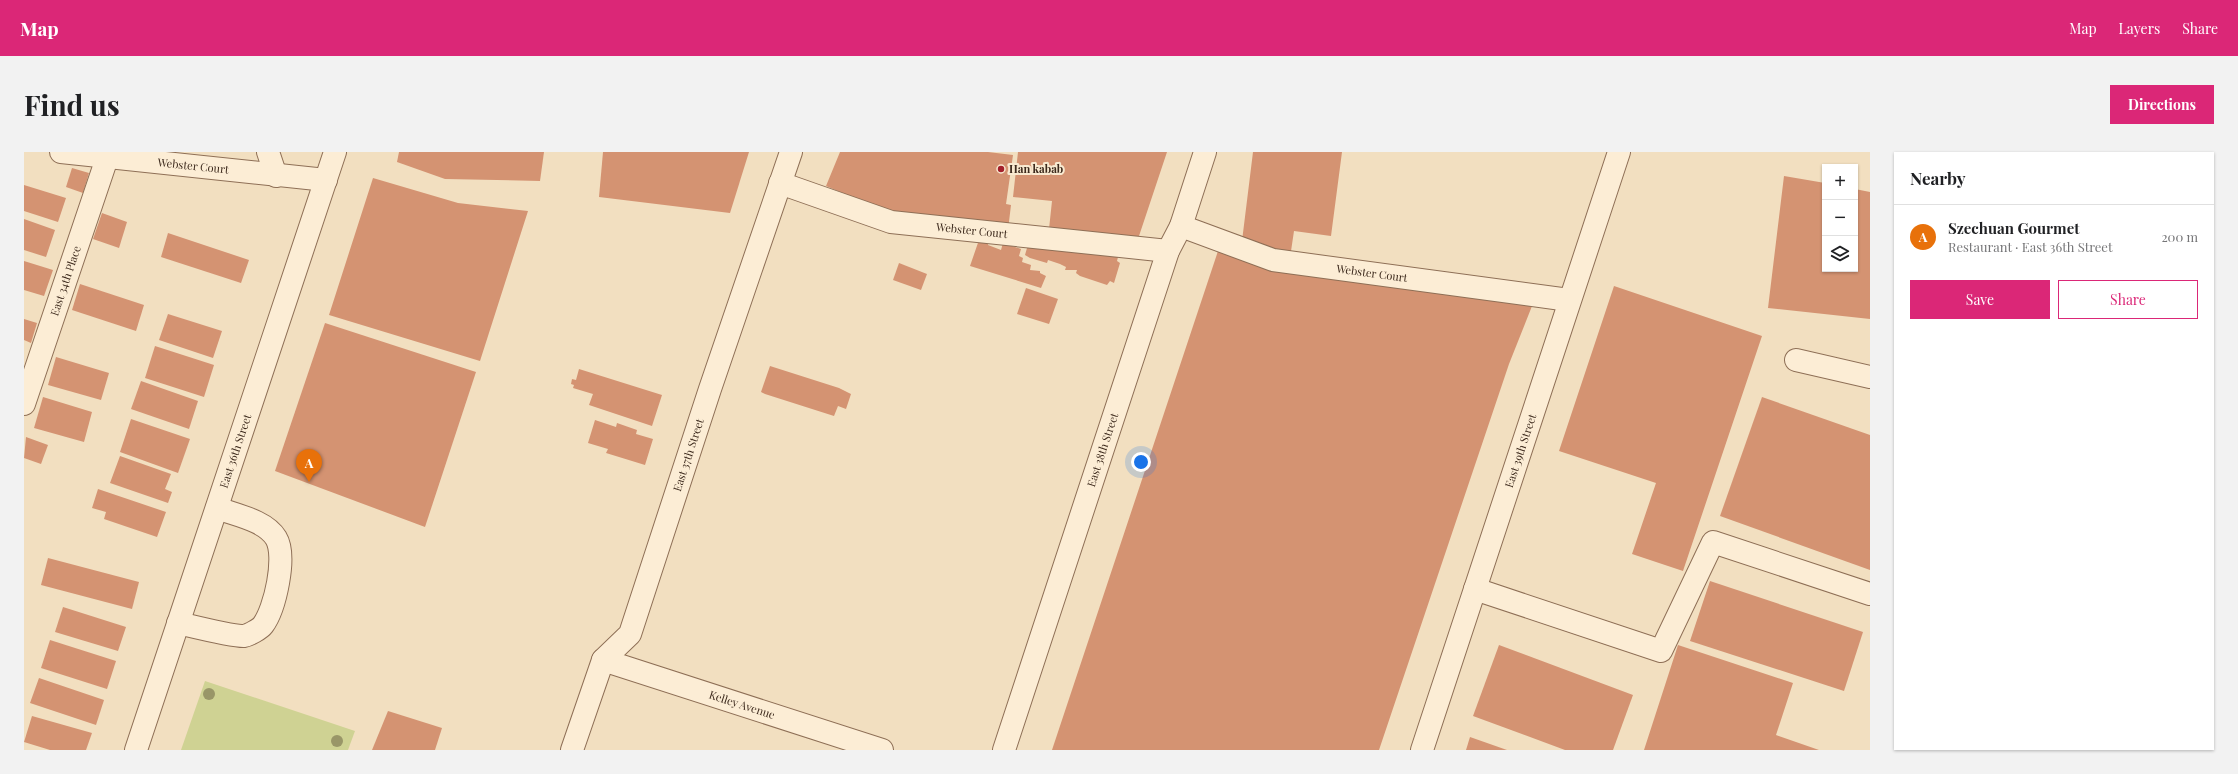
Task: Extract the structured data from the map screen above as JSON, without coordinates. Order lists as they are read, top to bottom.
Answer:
{
  "streets": {
    "street": [
      "Webster Court",
      "East 34th Place",
      "East 38th Street",
      "East 36th Street",
      "East 39th Street",
      "East 37th Street",
      "Kelley Avenue"
    ]
  },
  "crossings": [
    ["Webster Court", "East 34th Place"],
    ["Webster Court", "East 38th Street"],
    ["Webster Court", "East 36th Street"],
    ["Webster Court", "East 39th Street"],
    ["Webster Court", "East 37th Street"],
    ["East 37th Street", "Kelley Avenue"]
  ],
  "places": ["Han kabab"],
  "page": {
    "header": "Map",
    "nav": ["Map", "Layers", "Share"],
    "buttons": [
      "Directions",
      ["Save", "Share"]
    ],
    "title": "Find us",
    "heading": "Nearby",
    "map_buttons": ["+", "−"],
    "list": [
      {
        "mark": "A",
        "name": "Szechuan Gourmet",
        "note": "Restaurant · East 36th Street",
        "value": "200 m"
      }
    ],
    "pins": "A"
  }
}
